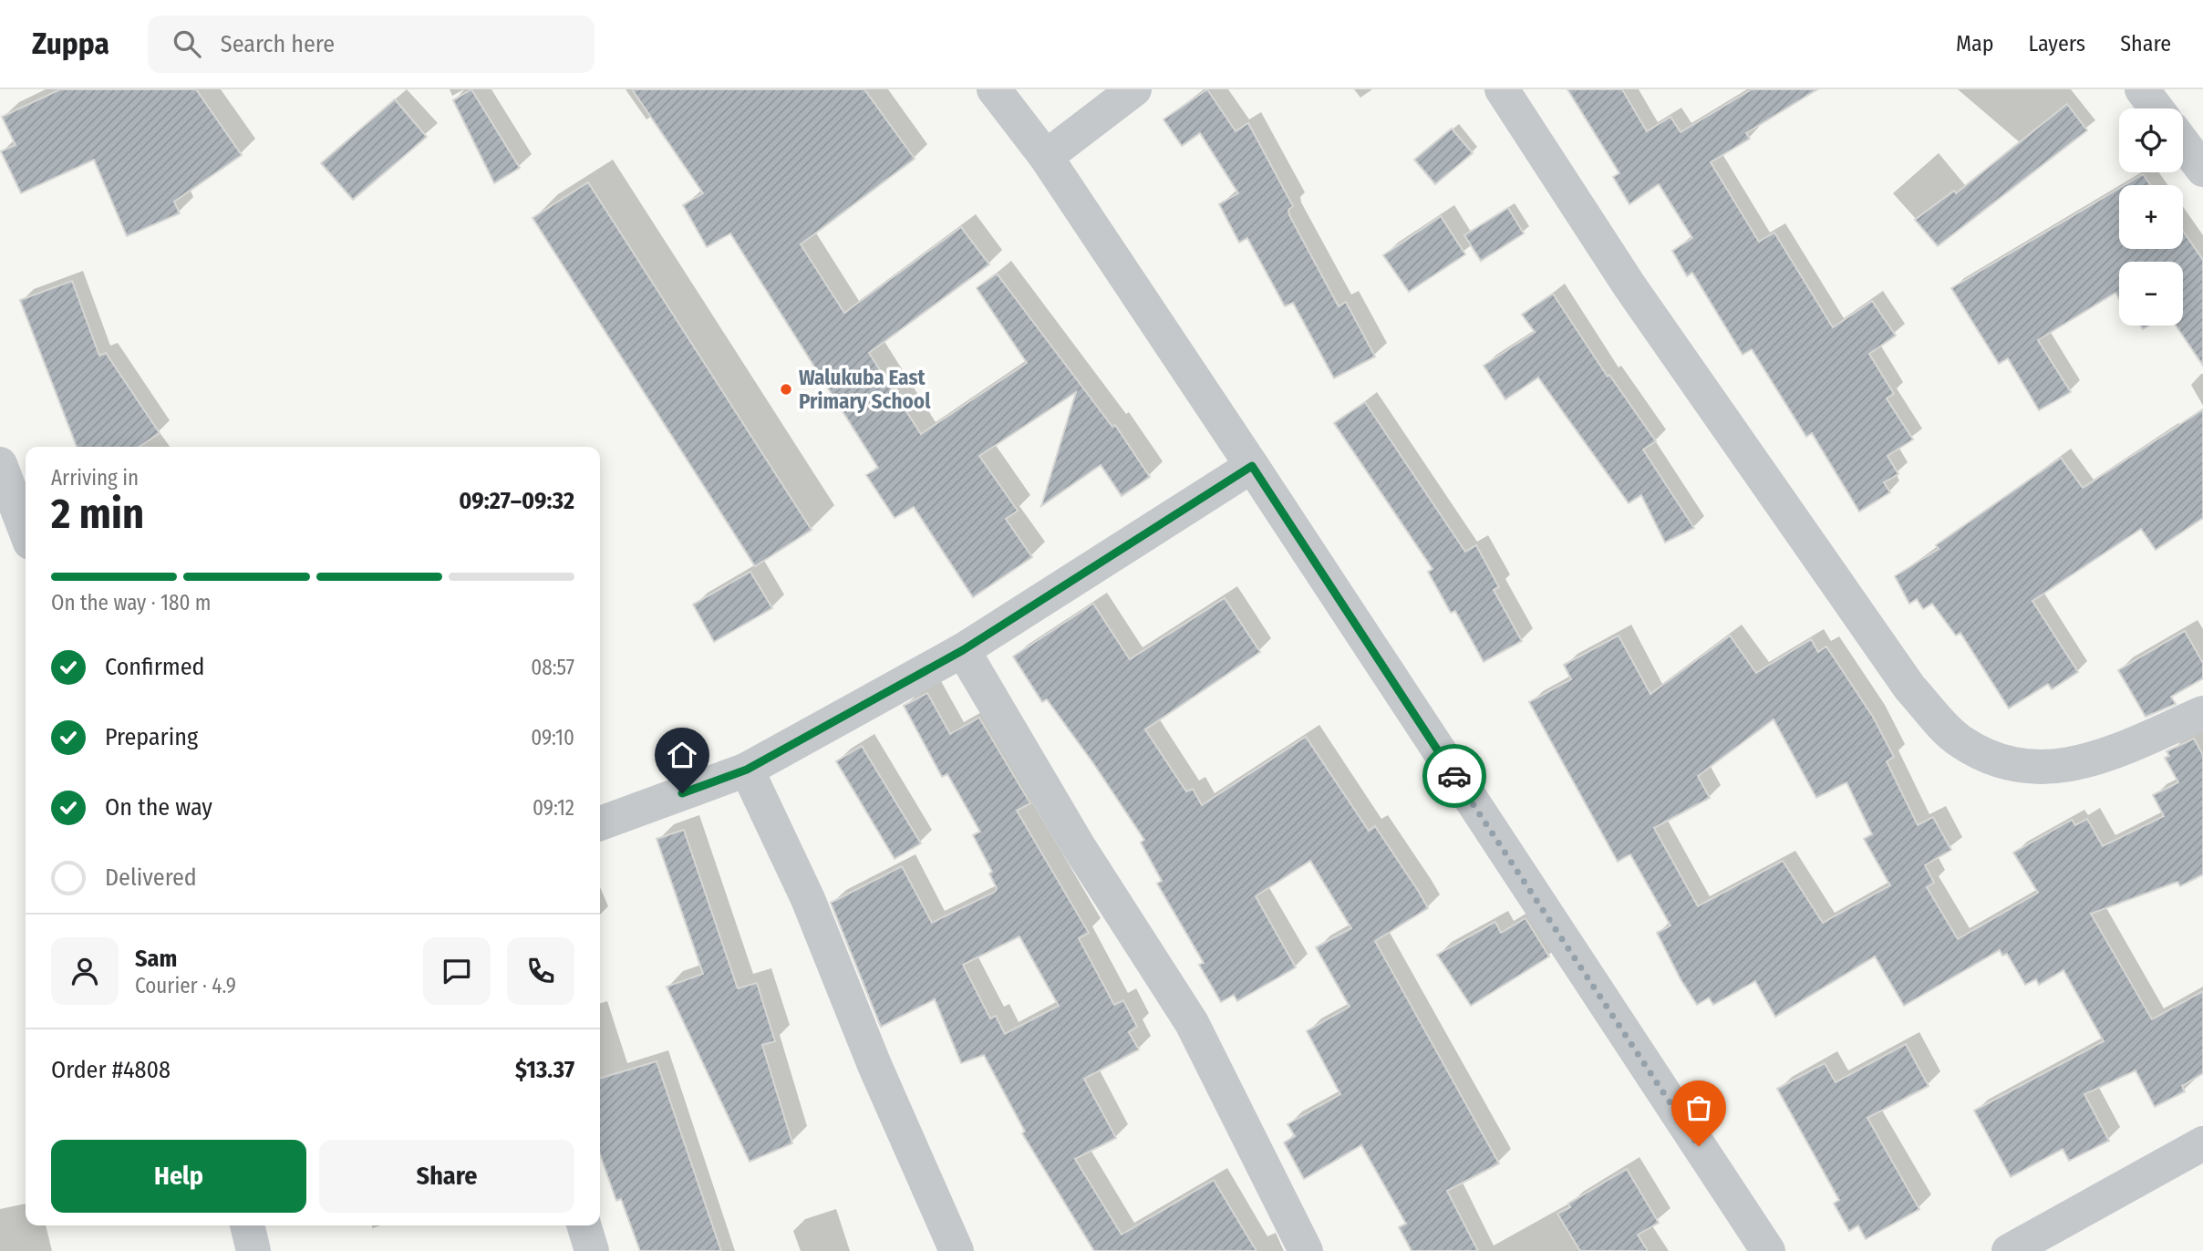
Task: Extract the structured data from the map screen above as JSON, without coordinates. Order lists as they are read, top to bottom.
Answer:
{
  "places": ["Walukuba East Primary School"],
  "page": {
    "header": "Zuppa",
    "search": "Search here",
    "nav": ["Map", "Layers", "Share"],
    "map_buttons": ["+", "−"],
    "heading": ["2 min", "Arriving in", "09:27–09:32"],
    "panel": [
      "Sam",
      "Courier · 4.9",
      "Order #4808",
      "$13.37"
    ],
    "bar": "On the way · 180 m",
    "list": [
      ["Confirmed", "08:57"],
      ["Preparing", "09:10"],
      ["On the way", "09:12"],
      "Delivered"
    ],
    "buttons": ["Help", "Share"]
  }
}
